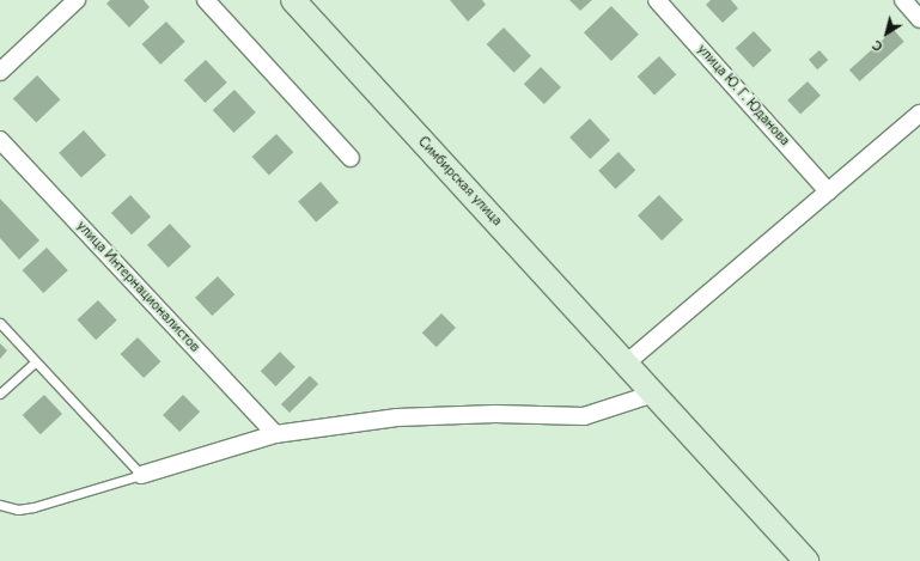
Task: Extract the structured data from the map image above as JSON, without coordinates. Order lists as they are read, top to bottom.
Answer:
{
  "streets": {
    "main road": ["Симбирская улица"],
    "street": ["улица Ю. Г. Юданова", "улица Интернационалистов"]
  },
  "north": "bottom left"
}
